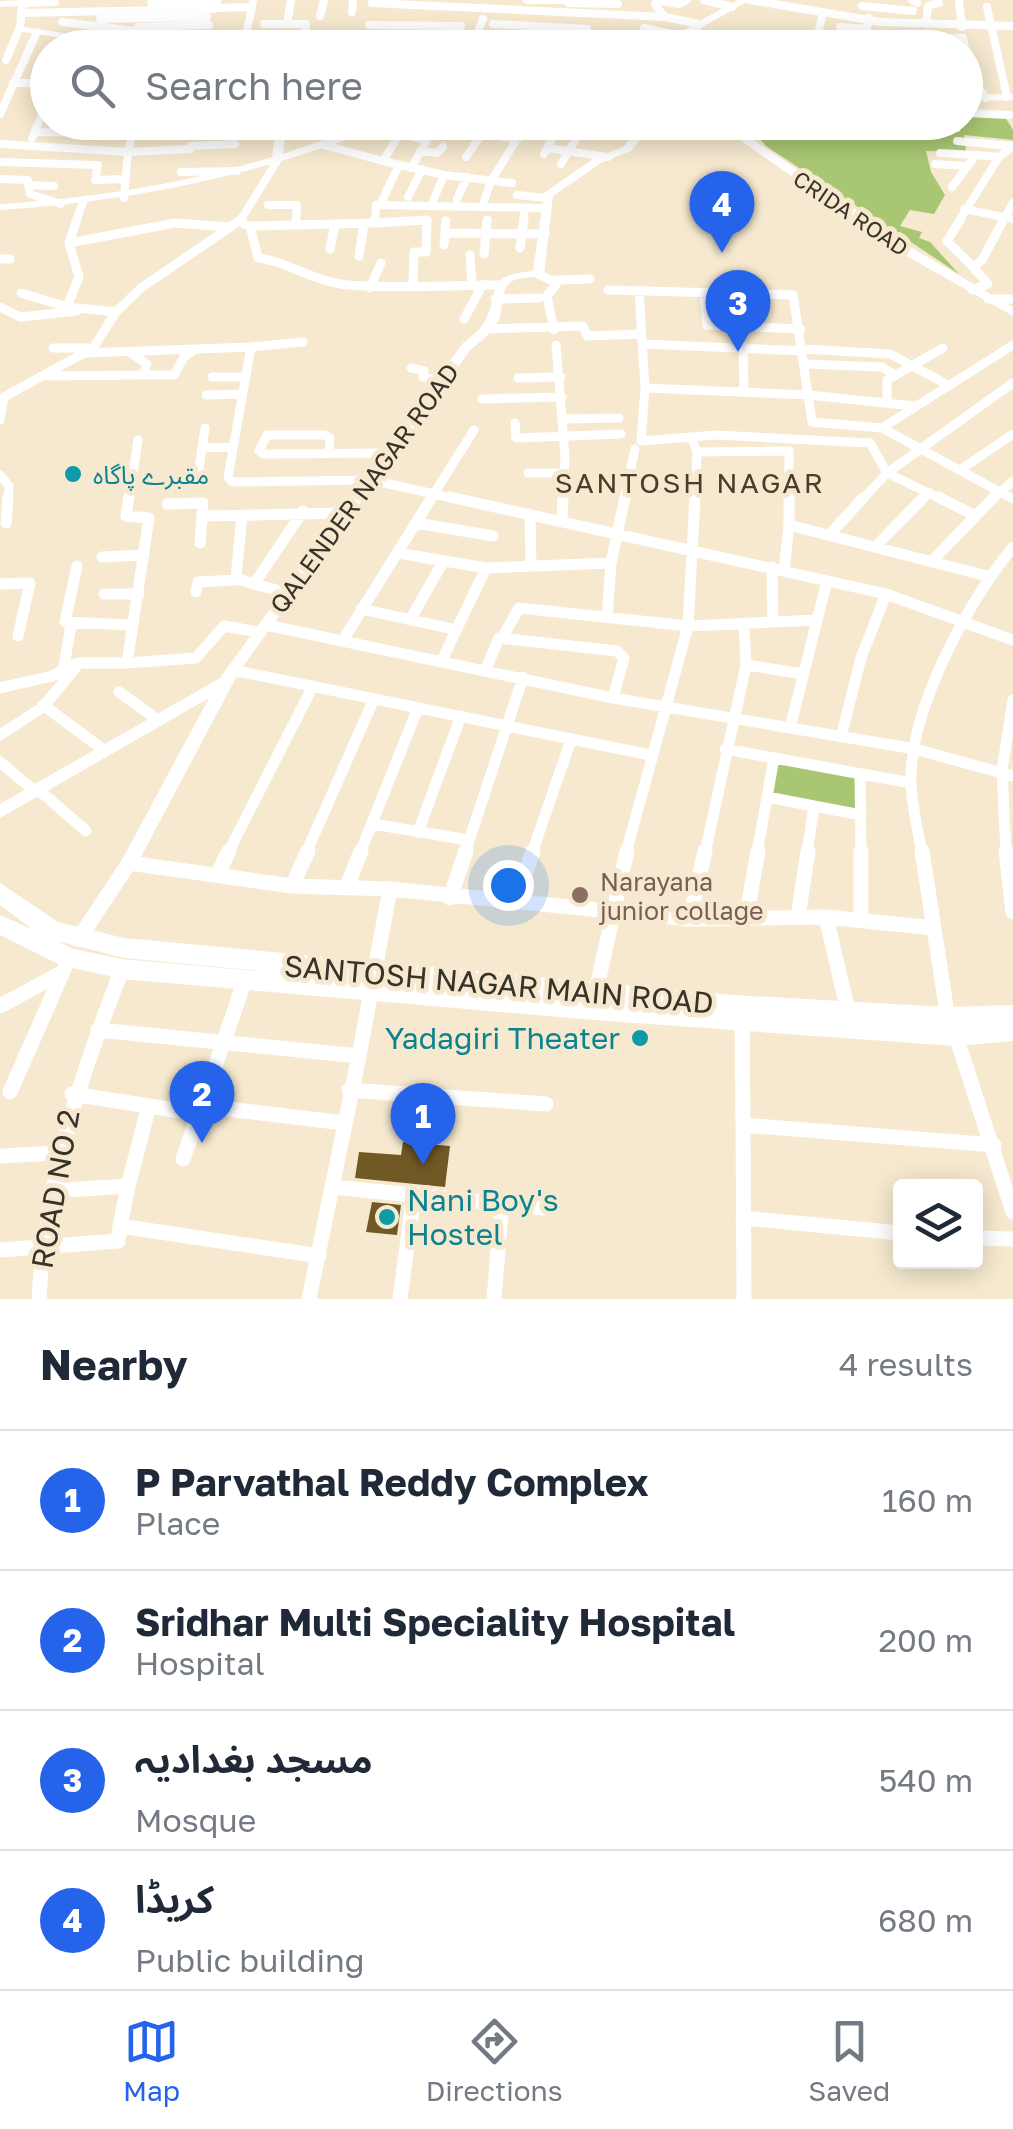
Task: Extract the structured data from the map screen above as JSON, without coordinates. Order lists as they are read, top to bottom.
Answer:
{
  "streets": {
    "main road": ["CRIDA ROAD", "SANTOSH NAGAR MAIN ROAD"],
    "street": ["QALENDER NAGAR ROAD", "ROAD NO 2"]
  },
  "crossings": [
    ["SANTOSH NAGAR MAIN ROAD", "ROAD NO 2"]
  ],
  "districts": ["SANTOSH NAGAR"],
  "places": [
    "مقبرے پاگاہ",
    "Narayana junior collage",
    "Yadagiri Theater",
    "Nani Boy's Hostel"
  ],
  "page": {
    "search": "Search here",
    "pins": [
      "4",
      "3",
      "2",
      "1"
    ],
    "heading": ["Nearby", "4 results"],
    "list": [
      {
        "mark": "1",
        "name": "P Parvathal Reddy Complex",
        "note": "Place",
        "value": "160 m"
      },
      {
        "mark": "2",
        "name": "Sridhar Multi Speciality Hospital",
        "note": "Hospital",
        "value": "200 m"
      },
      {
        "mark": "3",
        "name": "مسجد بغدادیہ",
        "note": "Mosque",
        "value": "540 m"
      },
      {
        "mark": "4",
        "name": "کریڈا",
        "note": "Public building",
        "value": "680 m"
      }
    ],
    "nav": ["Map", "Directions", "Saved"]
  }
}
